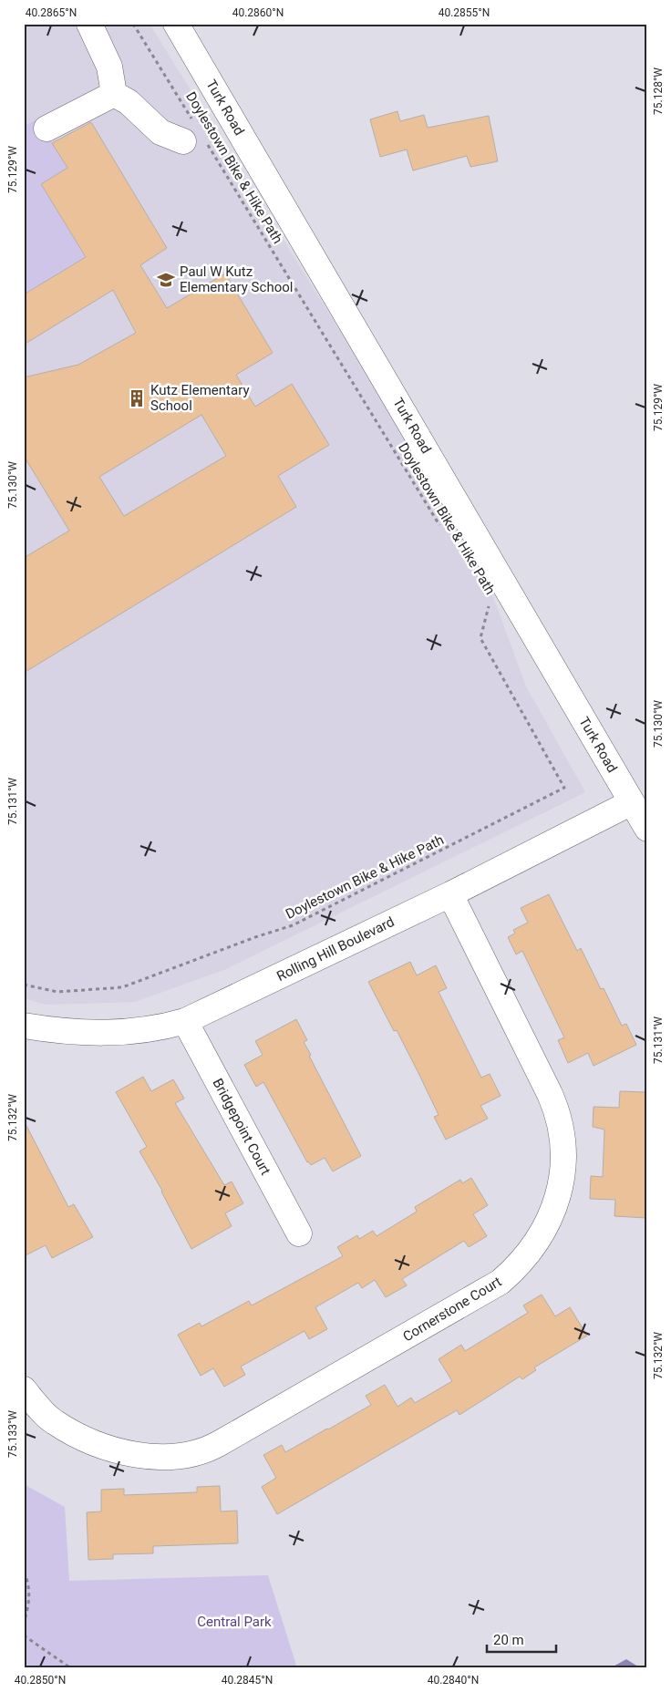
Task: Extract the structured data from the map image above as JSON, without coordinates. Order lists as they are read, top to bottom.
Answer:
{
  "streets": {
    "street": [
      "Turk Road",
      "Rolling Hill Boulevard",
      "Bridgepoint Court",
      "Cornerstone Court"
    ],
    "path": ["Doylestown Bike & Hike Path"]
  },
  "crossings": [
    ["Turk Road", "Rolling Hill Boulevard"],
    ["Rolling Hill Boulevard", "Bridgepoint Court"],
    ["Rolling Hill Boulevard", "Cornerstone Court"]
  ],
  "parks": ["Central Park"],
  "places": {
    "school or university": ["Paul W Kutz Elementary School"],
    "building": ["Kutz Elementary School"]
  },
  "scale_bar": "20 m",
  "coordinates": [
    "40.2865°N",
    "40.2860°N",
    "40.2855°N",
    "75.128°W",
    "75.129°W",
    "75.130°W",
    "75.131°W",
    "75.132°W",
    "75.133°W",
    "40.2850°N",
    "40.2845°N",
    "40.2840°N"
  ]
}
